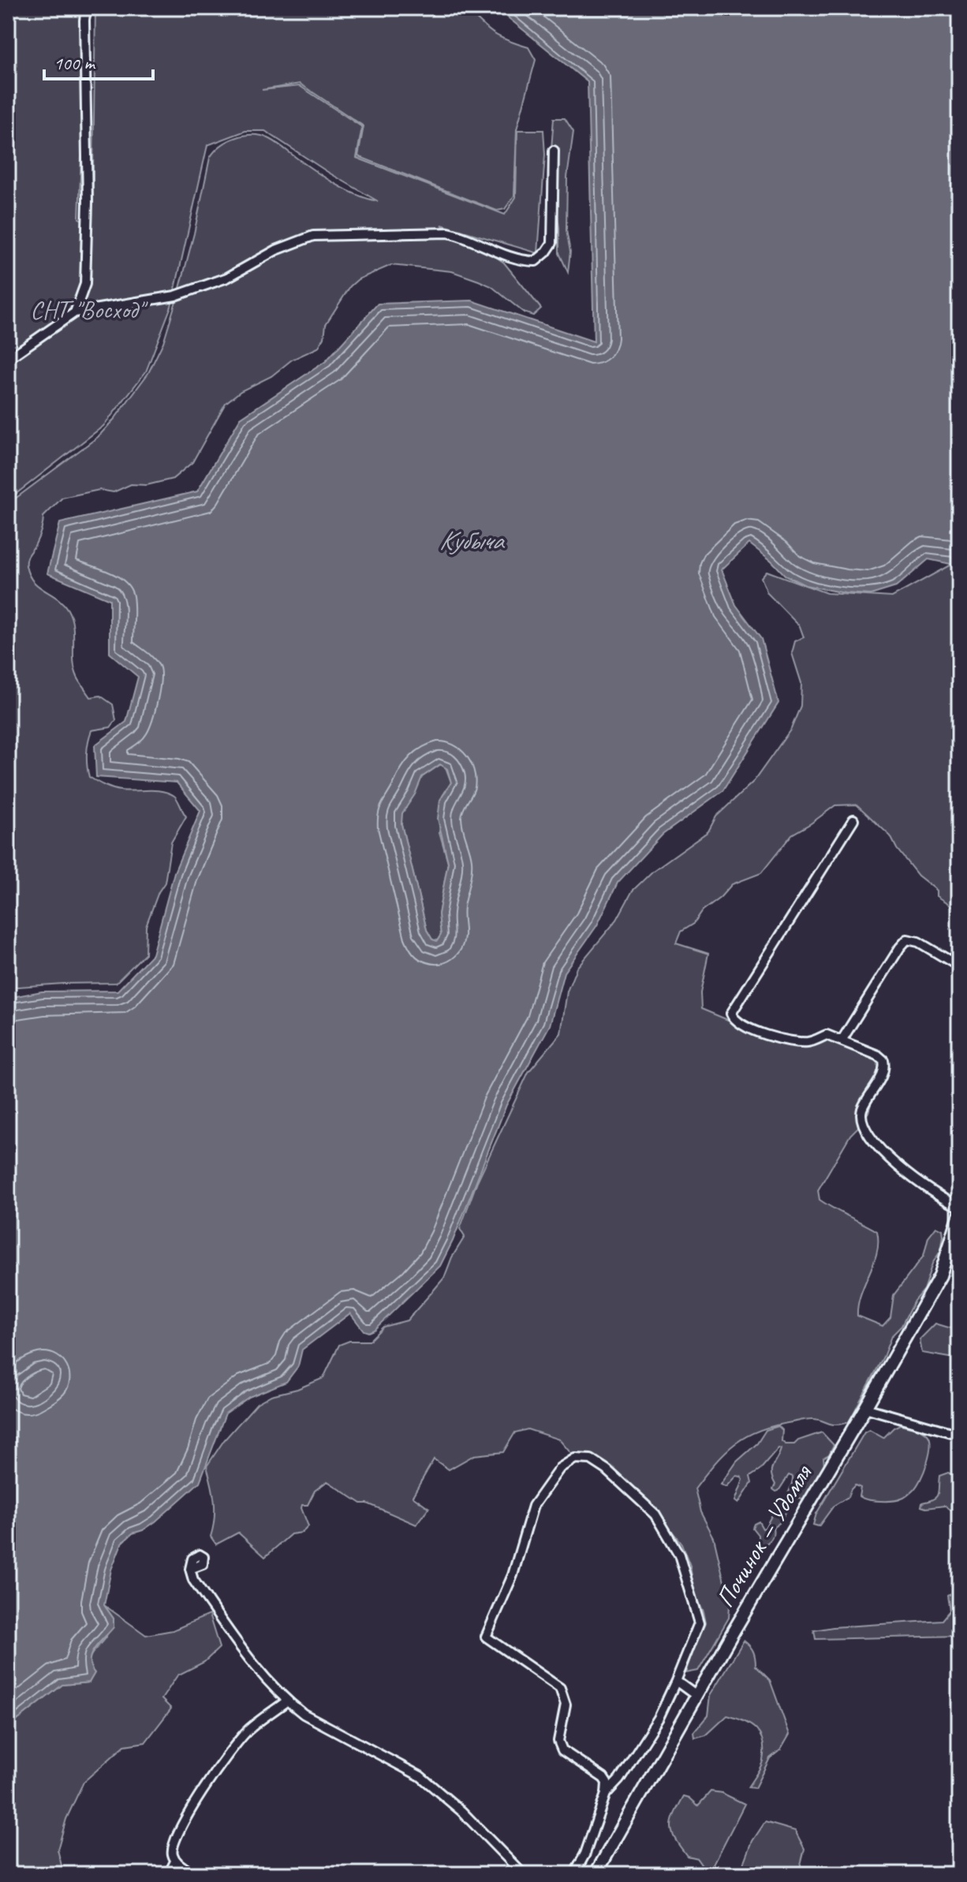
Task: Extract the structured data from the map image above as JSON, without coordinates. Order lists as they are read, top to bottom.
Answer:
{
  "streets": {
    "main road": ["Починок — Удомля"]
  },
  "water": ["Кубыча"],
  "parks": ["СНТ \"Восход\""],
  "scale_bar": "100 m"
}
